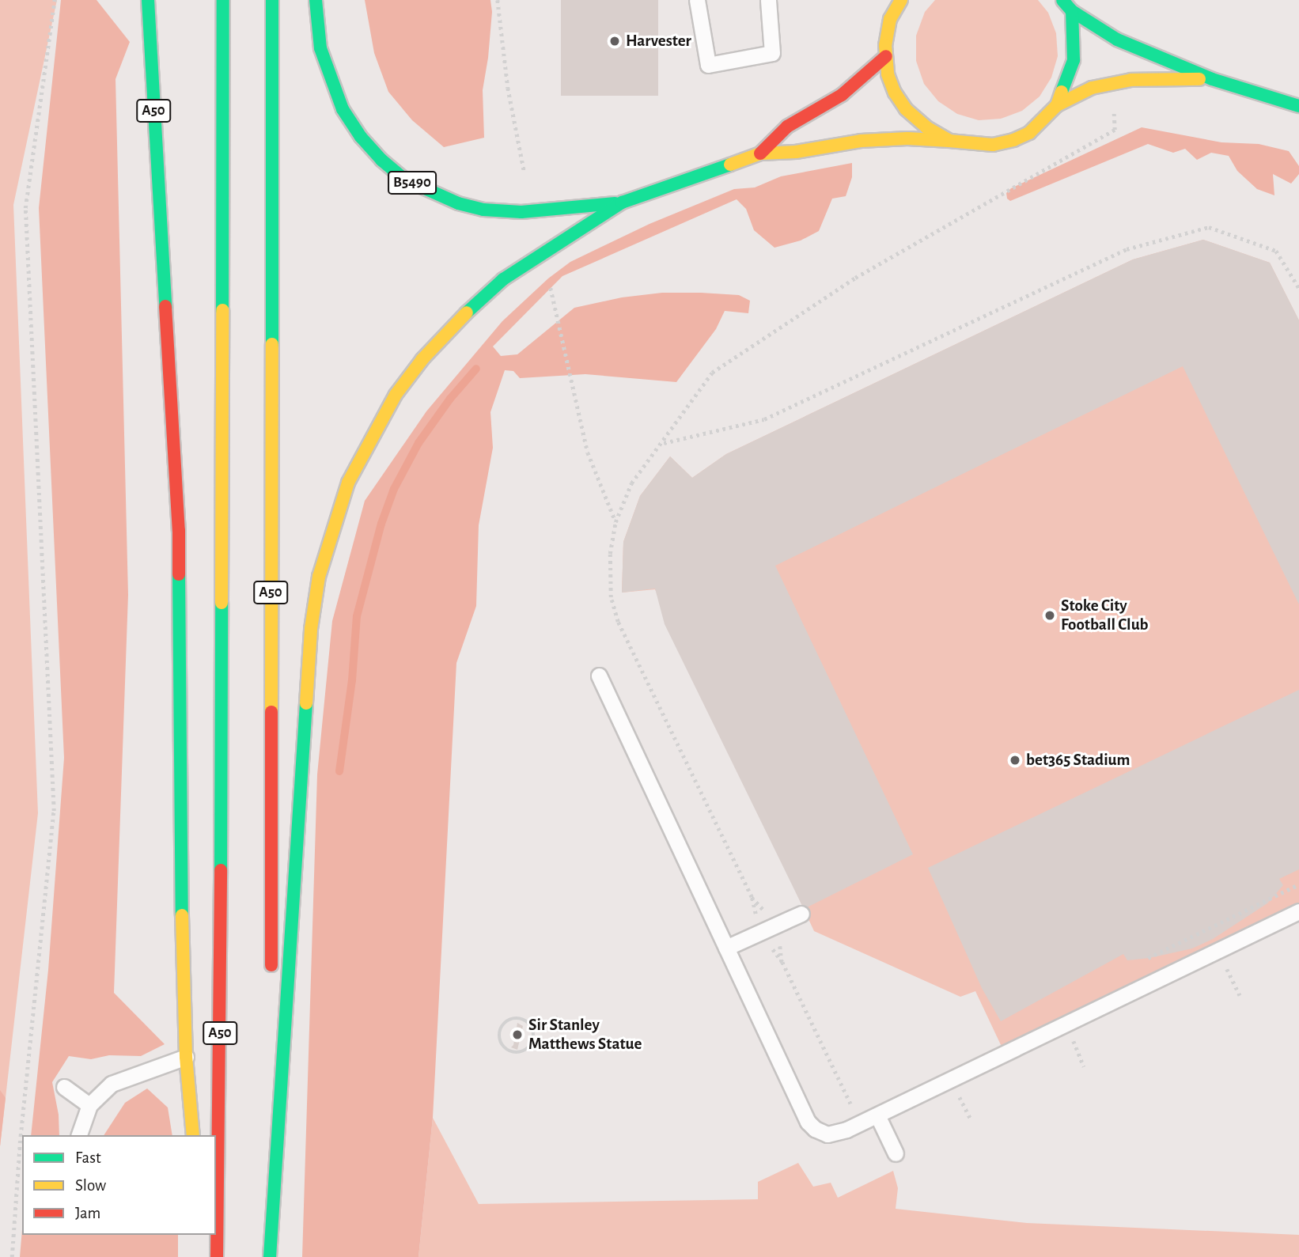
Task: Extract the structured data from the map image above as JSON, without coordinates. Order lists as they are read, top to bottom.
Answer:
{
  "streets": {
    "main road": ["A50", "B5490"]
  },
  "places": [
    "Harvester",
    "Stoke City Football Club",
    "bet365 Stadium",
    "Sir Stanley Matthews Statue"
  ],
  "legend": ["Fast", "Slow", "Jam"]
}
